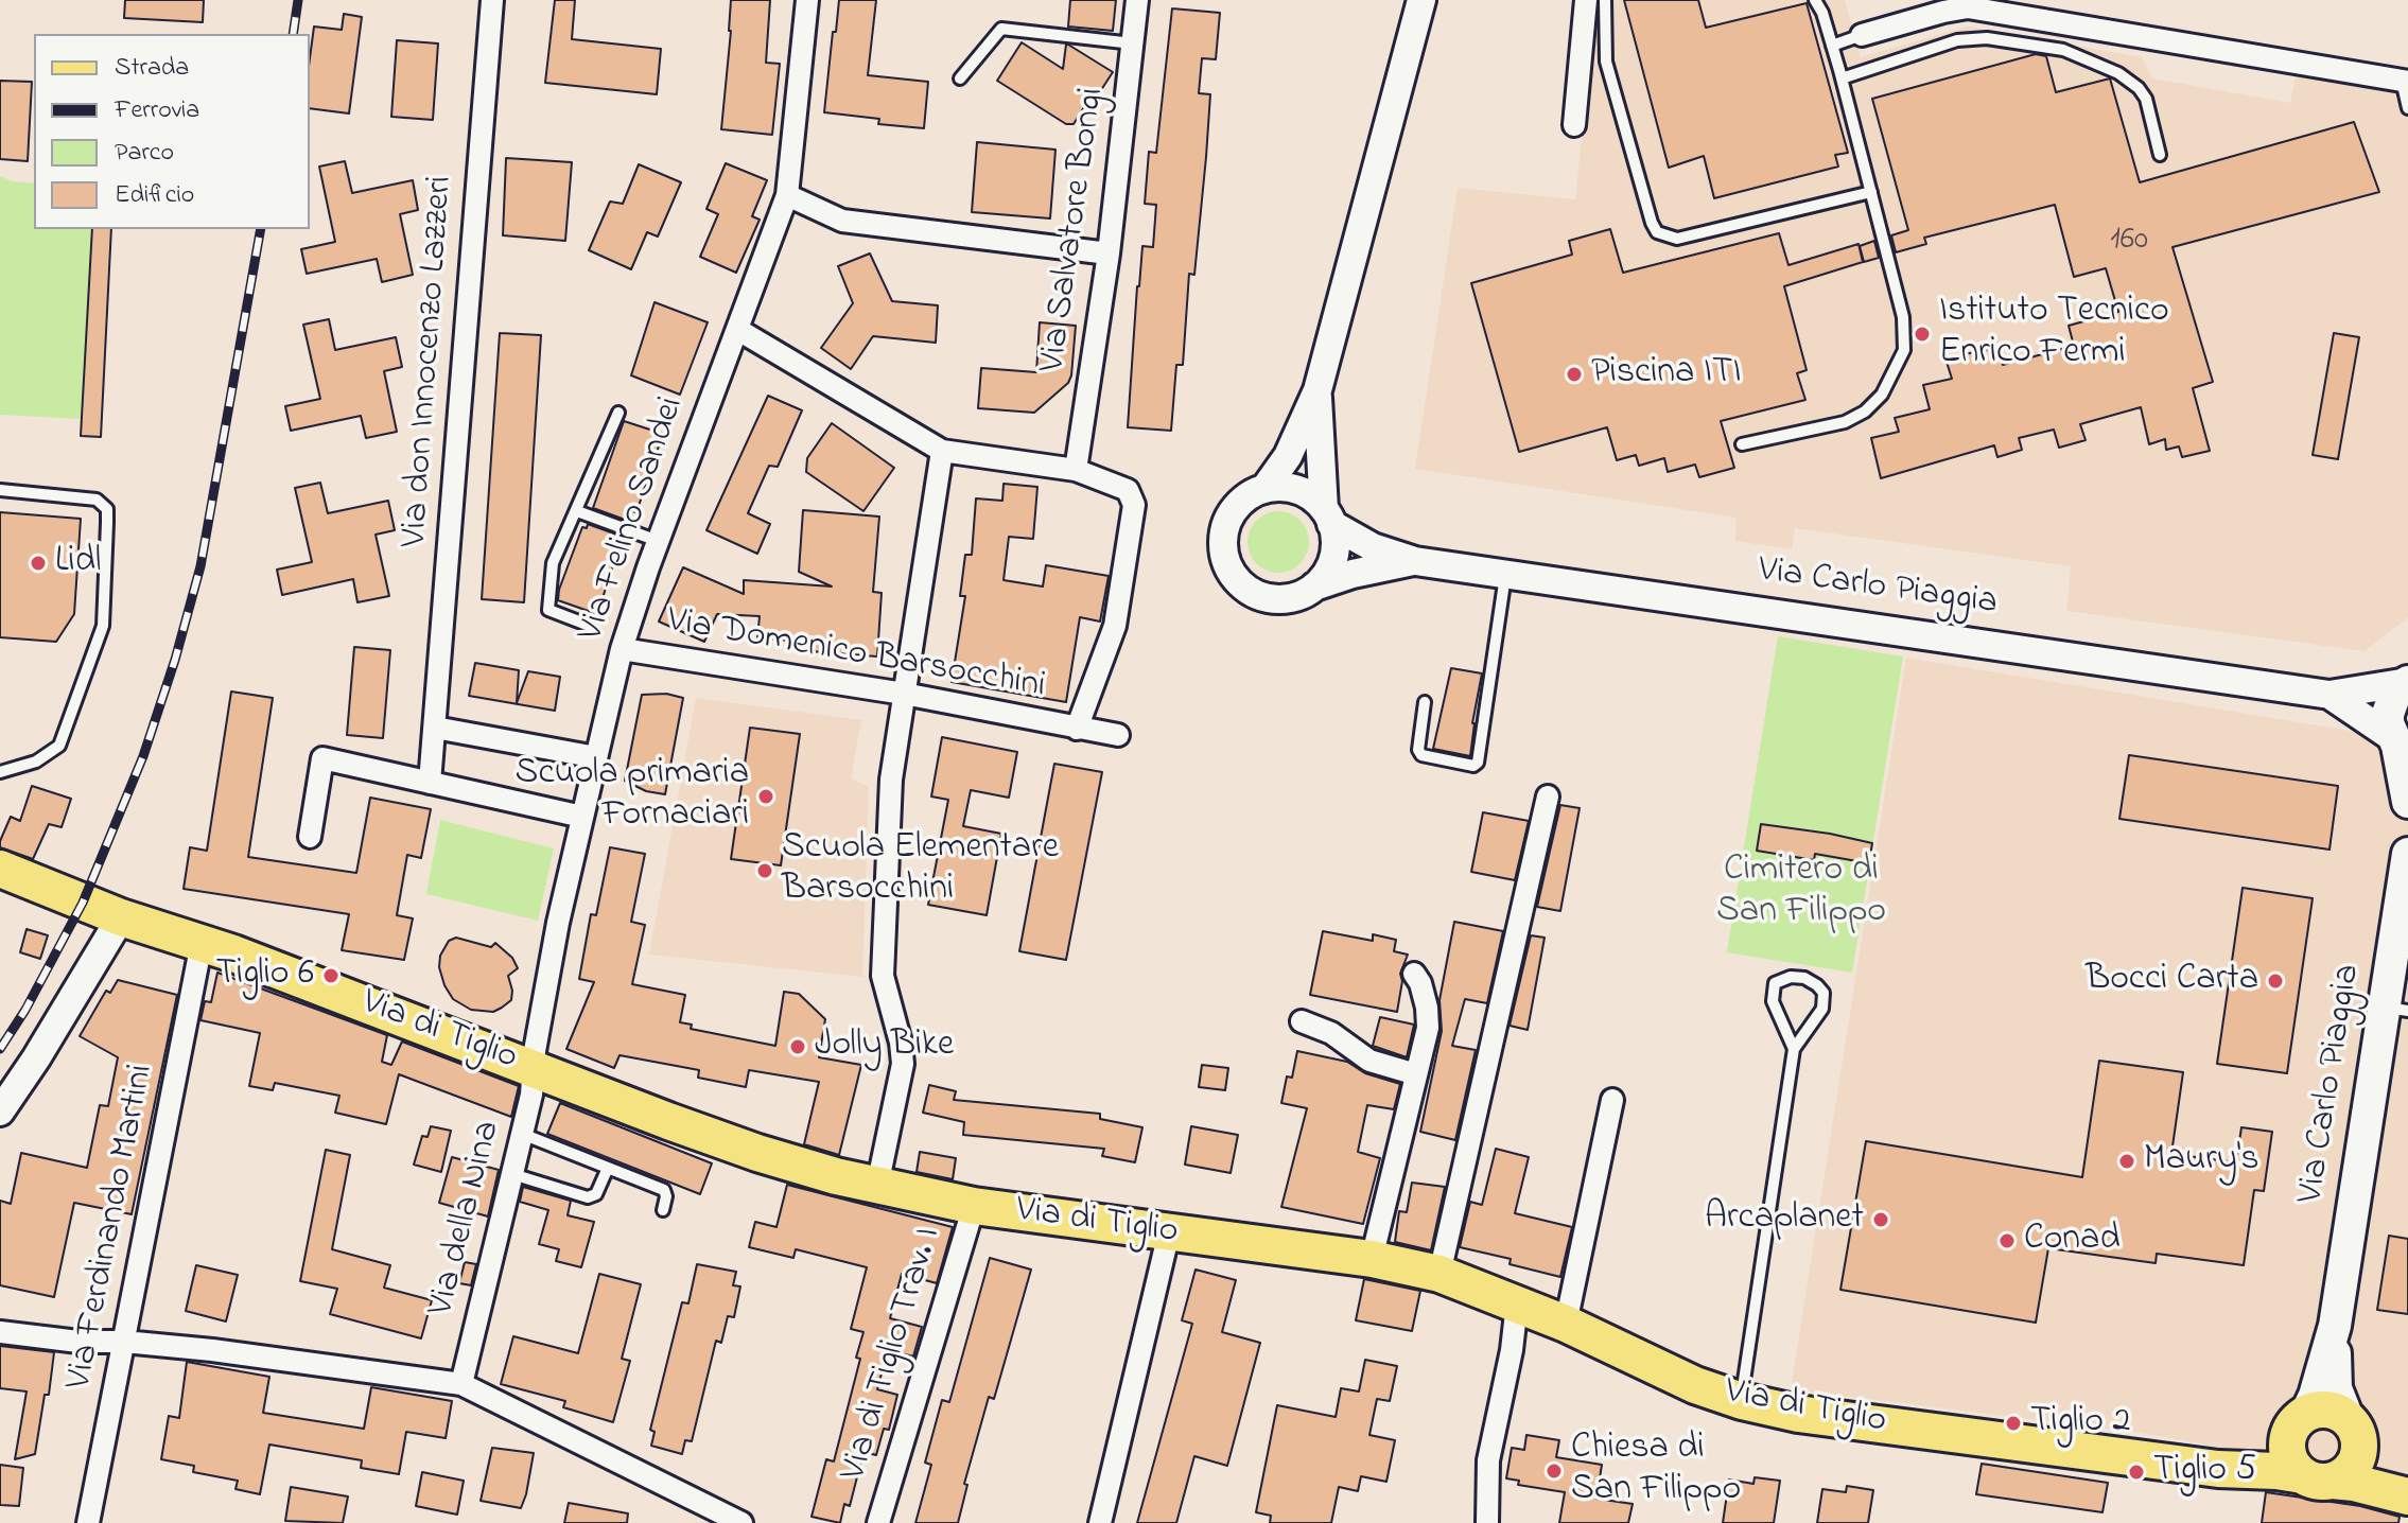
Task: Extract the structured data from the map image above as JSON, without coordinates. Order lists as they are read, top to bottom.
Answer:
{
  "streets": {
    "main road": ["Via Carlo Piaggia", "Via di Tiglio"],
    "street": [
      "Via Salvatore Bongi",
      "Via don Innocenzo Lazzeri",
      "Via Felino Sandei",
      "Via Domenico Barsocchini",
      "Via della Nina",
      "Via Ferdinando Martini",
      "Via di Tiglio Trav. I"
    ]
  },
  "crossings": [
    ["Via Salvatore Bongi", "Via Domenico Barsocchini"],
    ["Via Felino Sandei", "Via Domenico Barsocchini"],
    ["Via Felino Sandei", "Via di Tiglio"],
    ["Via Felino Sandei", "Via della Nina"],
    ["Via Carlo Piaggia", "Via di Tiglio"],
    ["Via di Tiglio", "Via della Nina"],
    ["Via di Tiglio", "Via Ferdinando Martini"],
    ["Via di Tiglio", "Via di Tiglio Trav. I"]
  ],
  "parks": ["Cimitero di San Filippo"],
  "places": [
    "Istituto Tecnico Enrico Fermi",
    "Piscina ITI",
    "Lidl",
    "Scuola primaria Fornaciari",
    "Scuola Elementare Barsocchini",
    "Tiglio 6",
    "Bocci Carta",
    "Jolly Bike",
    "Maury's",
    "Arcaplanet",
    "Conad",
    "Tiglio 2",
    "Chiesa di San Filippo",
    "Tiglio 5"
  ],
  "house_numbers": ["160"],
  "legend": [
    "Strada",
    "Ferrovia",
    "Parco",
    "Edificio"
  ]
}
